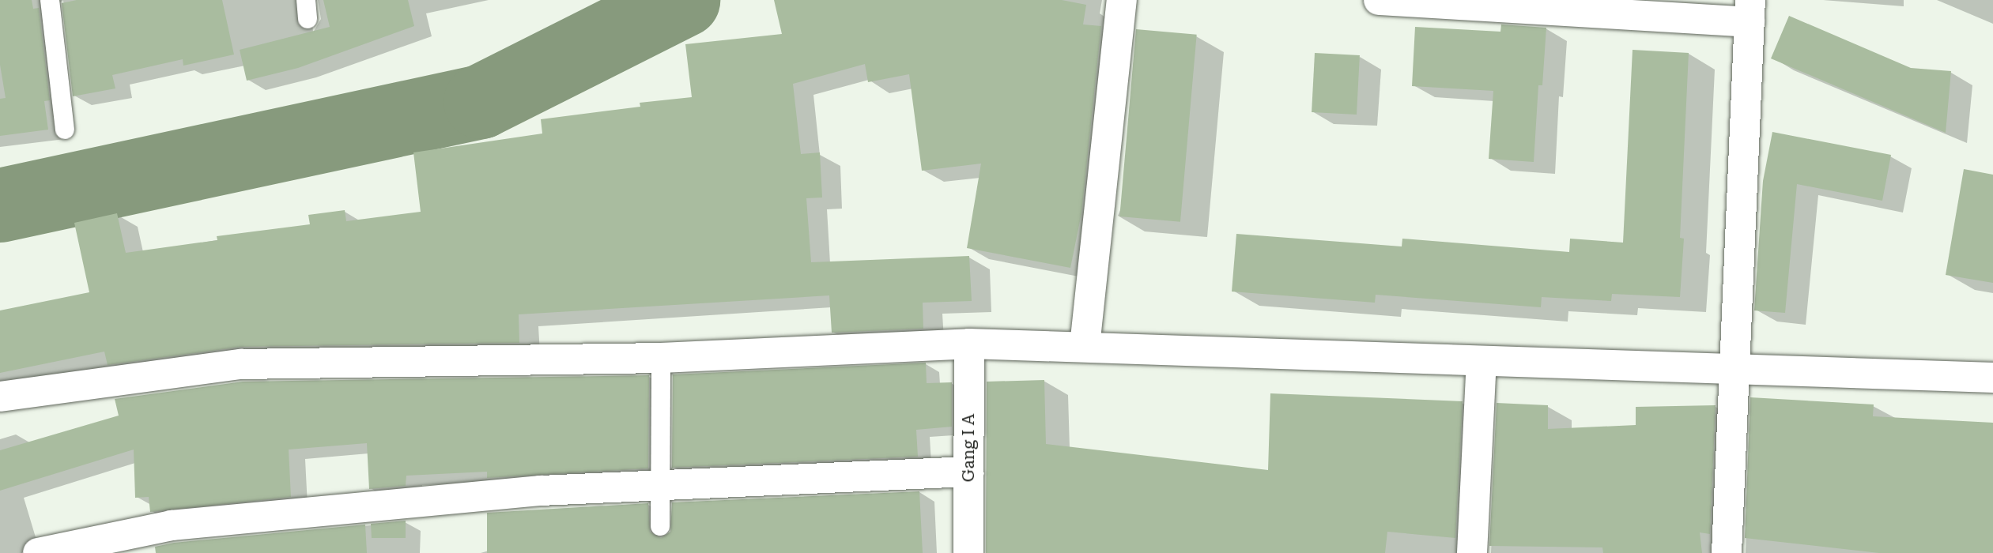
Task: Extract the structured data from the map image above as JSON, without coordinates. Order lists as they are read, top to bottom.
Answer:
{
  "streets": {
    "street": ["Gang I A"]
  }
}
